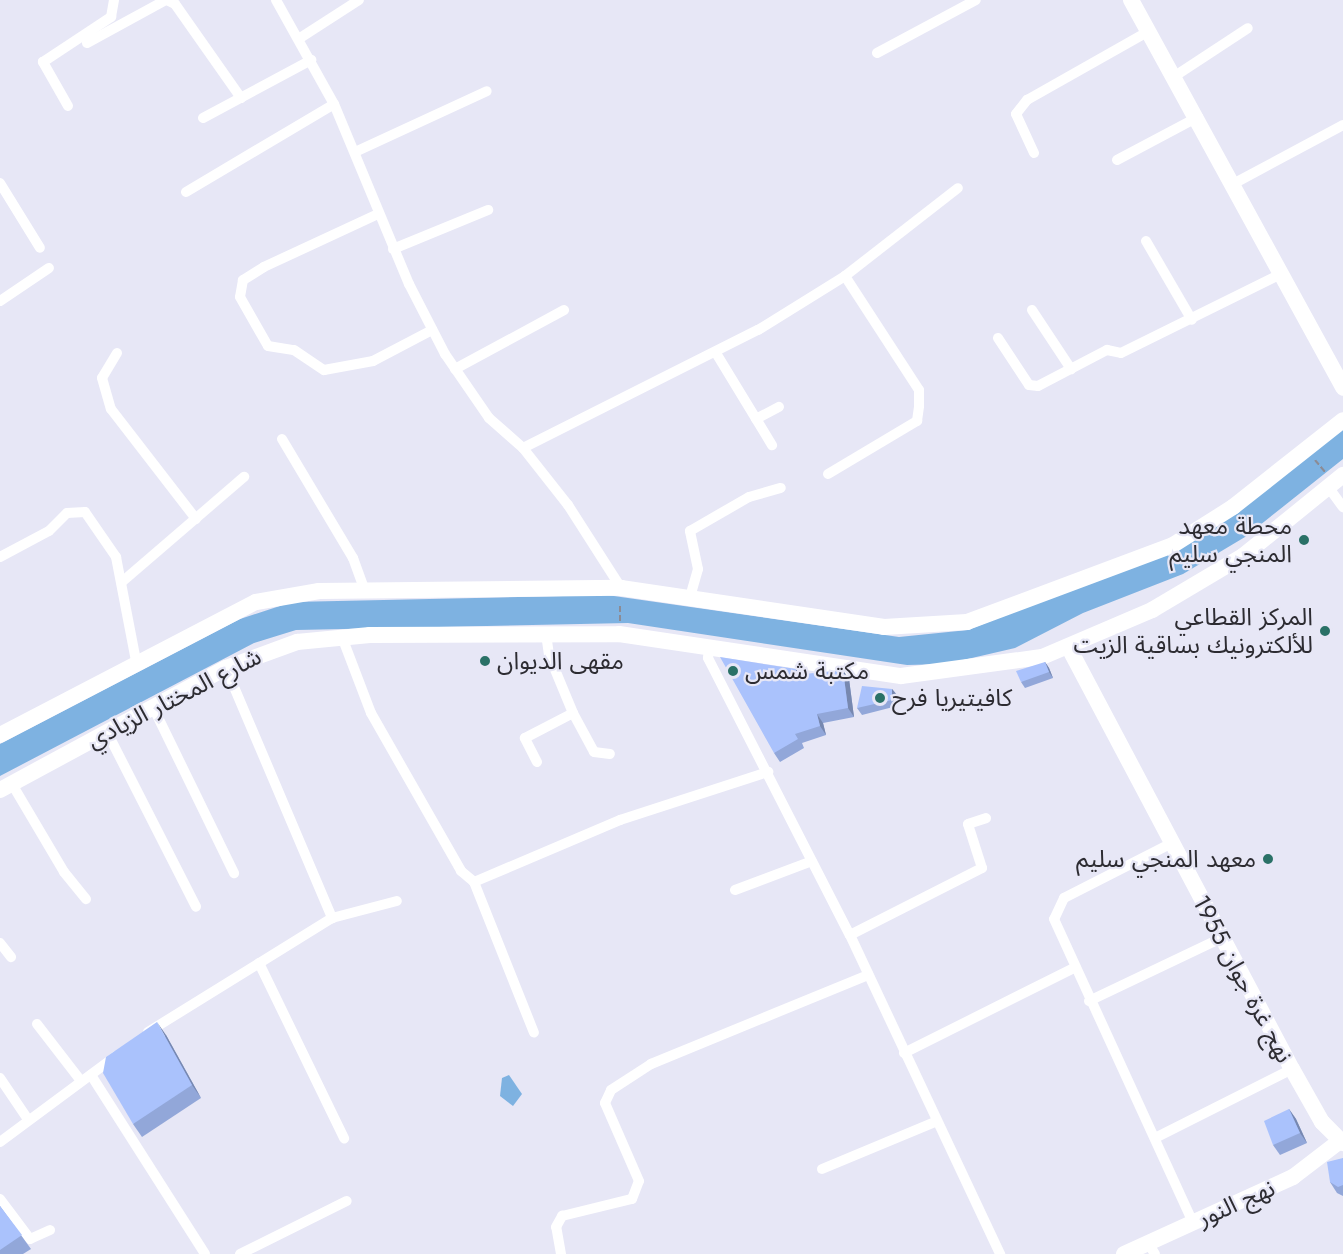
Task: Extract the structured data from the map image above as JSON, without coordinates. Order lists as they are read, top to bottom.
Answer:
{
  "streets": {
    "street": ["شارع المختار الزيادي", "نهج غرة جوان 1955", "نهج النور"]
  },
  "crossings": [
    ["شارع المختار الزيادي", "نهج غرة جوان 1955"],
    ["نهج غرة جوان 1955", "نهج النور"]
  ],
  "places": [
    "محطة معهد المنجي سليم",
    "المركز القطاعي للألكترونيك بساقية الزيت",
    "مقهى الديوان",
    "مكتبة شمس",
    "كافيتيريا فرح",
    "معهد المنجي سليم"
  ]
}
